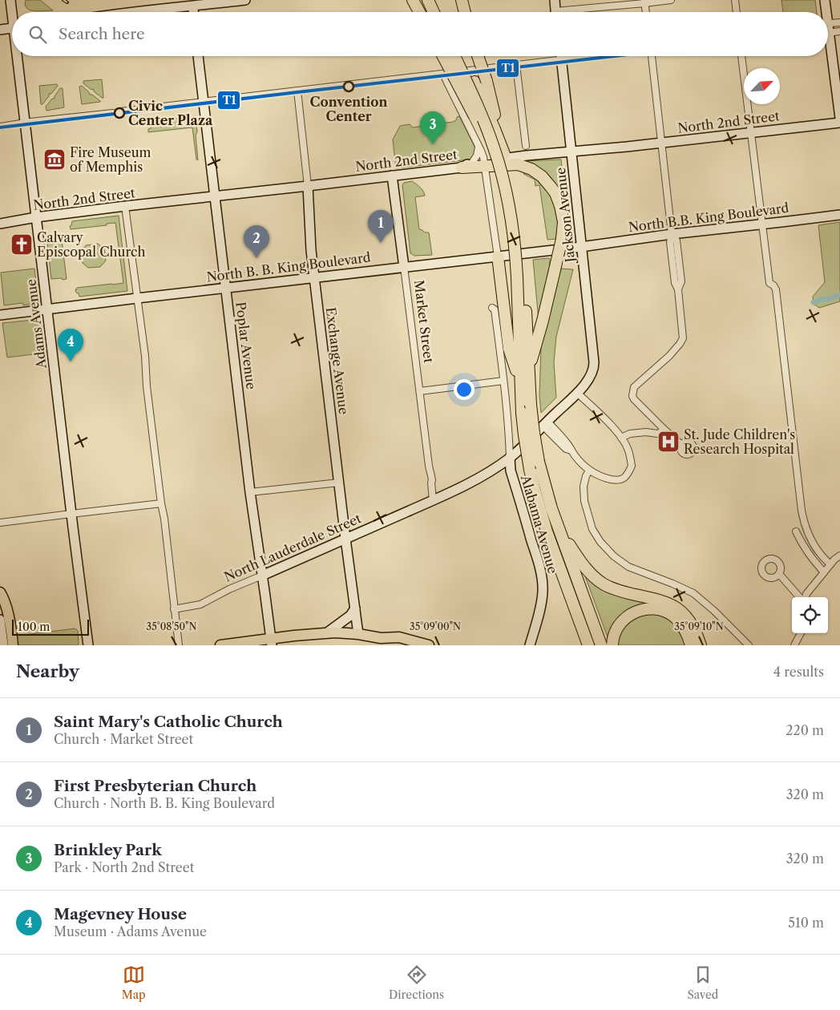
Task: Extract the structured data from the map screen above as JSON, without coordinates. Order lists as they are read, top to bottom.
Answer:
{
  "streets": {
    "street": [
      "North 2nd Street",
      "Jackson Avenue",
      "North B.B. King Boulevard",
      "North B. B. King Boulevard",
      "Market Street",
      "Adams Avenue",
      "Poplar Avenue",
      "Exchange Avenue",
      "Alabama Avenue",
      "North Lauderdale Street"
    ]
  },
  "crossings": [
    ["North 2nd Street", "Jackson Avenue"],
    ["North 2nd Street", "Market Street"],
    ["North 2nd Street", "Adams Avenue"],
    ["North 2nd Street", "Poplar Avenue"],
    ["North 2nd Street", "Exchange Avenue"],
    ["Jackson Avenue", "North B.B. King Boulevard"],
    ["Jackson Avenue", "North B. B. King Boulevard"],
    ["Jackson Avenue", "North Lauderdale Street"],
    ["North B.B. King Boulevard", "North B. B. King Boulevard"],
    ["North B. B. King Boulevard", "Market Street"],
    ["North B. B. King Boulevard", "Adams Avenue"],
    ["North B. B. King Boulevard", "Poplar Avenue"],
    ["North B. B. King Boulevard", "Exchange Avenue"],
    ["Market Street", "North Lauderdale Street"],
    ["Poplar Avenue", "North Lauderdale Street"],
    ["Exchange Avenue", "North Lauderdale Street"],
    ["Alabama Avenue", "North Lauderdale Street"]
  ],
  "places": {
    "other": ["Convention Center", "Civic Center Plaza"],
    "museum": ["Fire Museum of Memphis"],
    "church": ["Calvary Episcopal Church"],
    "hospital": ["St. Jude Children's Research Hospital"]
  },
  "lines": ["transit line T1"],
  "scale_bar": "100 m",
  "north": "top right",
  "page": {
    "search": "Search here",
    "pins": [
      "3",
      "1",
      "2",
      "4"
    ],
    "scale": "100 m",
    "heading": ["Nearby", "4 results"],
    "list": [
      {
        "mark": "1",
        "name": "Saint Mary's Catholic Church",
        "note": "Church · Market Street",
        "value": "220 m"
      },
      {
        "mark": "2",
        "name": "First Presbyterian Church",
        "note": "Church · North B. B. King Boulevard",
        "value": "320 m"
      },
      {
        "mark": "3",
        "name": "Brinkley Park",
        "note": "Park · North 2nd Street",
        "value": "320 m"
      },
      {
        "mark": "4",
        "name": "Magevney House",
        "note": "Museum · Adams Avenue",
        "value": "510 m"
      }
    ],
    "nav": ["Map", "Directions", "Saved"]
  },
  "coordinates": ["35°08'50\"N", "35°09'00\"N", "35°09'10\"N"]
}
